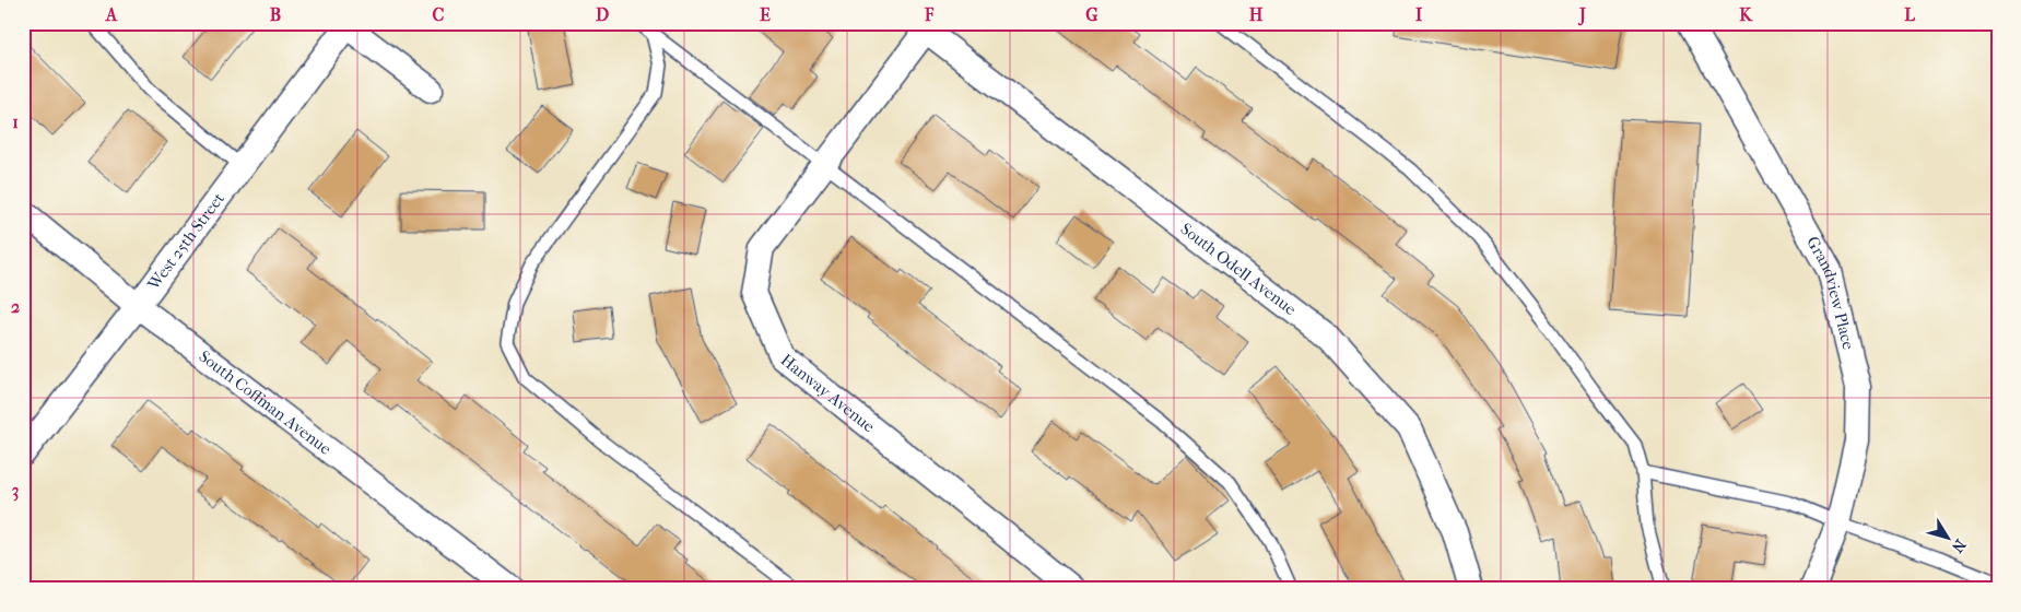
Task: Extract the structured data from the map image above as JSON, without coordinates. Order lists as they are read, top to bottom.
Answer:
{
  "streets": {
    "street": [
      "West 25th Street",
      "South Odell Avenue",
      "Grandview Place",
      "Hanway Avenue",
      "South Coffman Avenue"
    ]
  },
  "crossings": [
    ["West 25th Street", "South Coffman Avenue"],
    ["South Odell Avenue", "Hanway Avenue"]
  ],
  "north": "bottom right",
  "grid": {
    "columns": [
      "A",
      "B",
      "C",
      "D",
      "E",
      "F",
      "G",
      "H",
      "I",
      "J",
      "K",
      "L"
    ],
    "rows": ["1", "2", "3"]
  }
}
